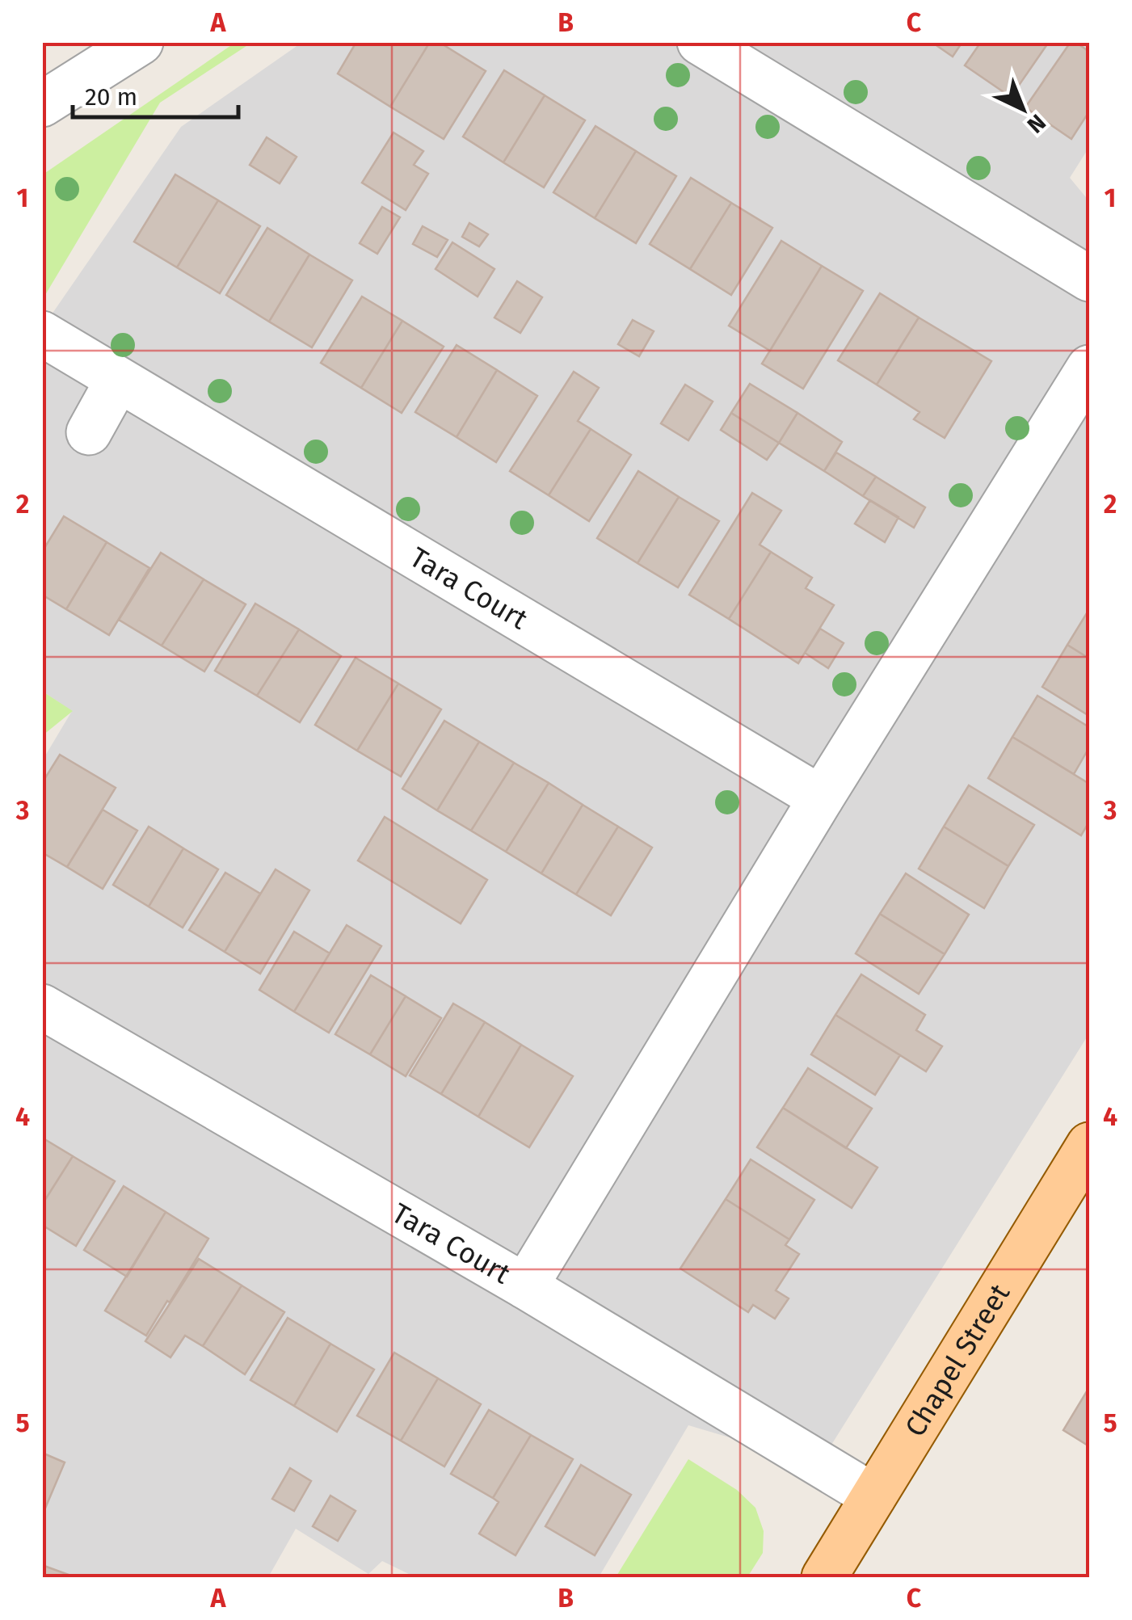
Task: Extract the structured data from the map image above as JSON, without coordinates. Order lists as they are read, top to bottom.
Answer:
{
  "streets": {
    "main road": ["Chapel Street"],
    "street": ["Tara Court"]
  },
  "crossings": [
    ["Tara Court", "Chapel Street"]
  ],
  "scale_bar": "20 m",
  "north": "bottom right",
  "grid": {
    "columns": ["A", "B", "C"],
    "rows": [
      "1",
      "2",
      "3",
      "4",
      "5"
    ]
  }
}
